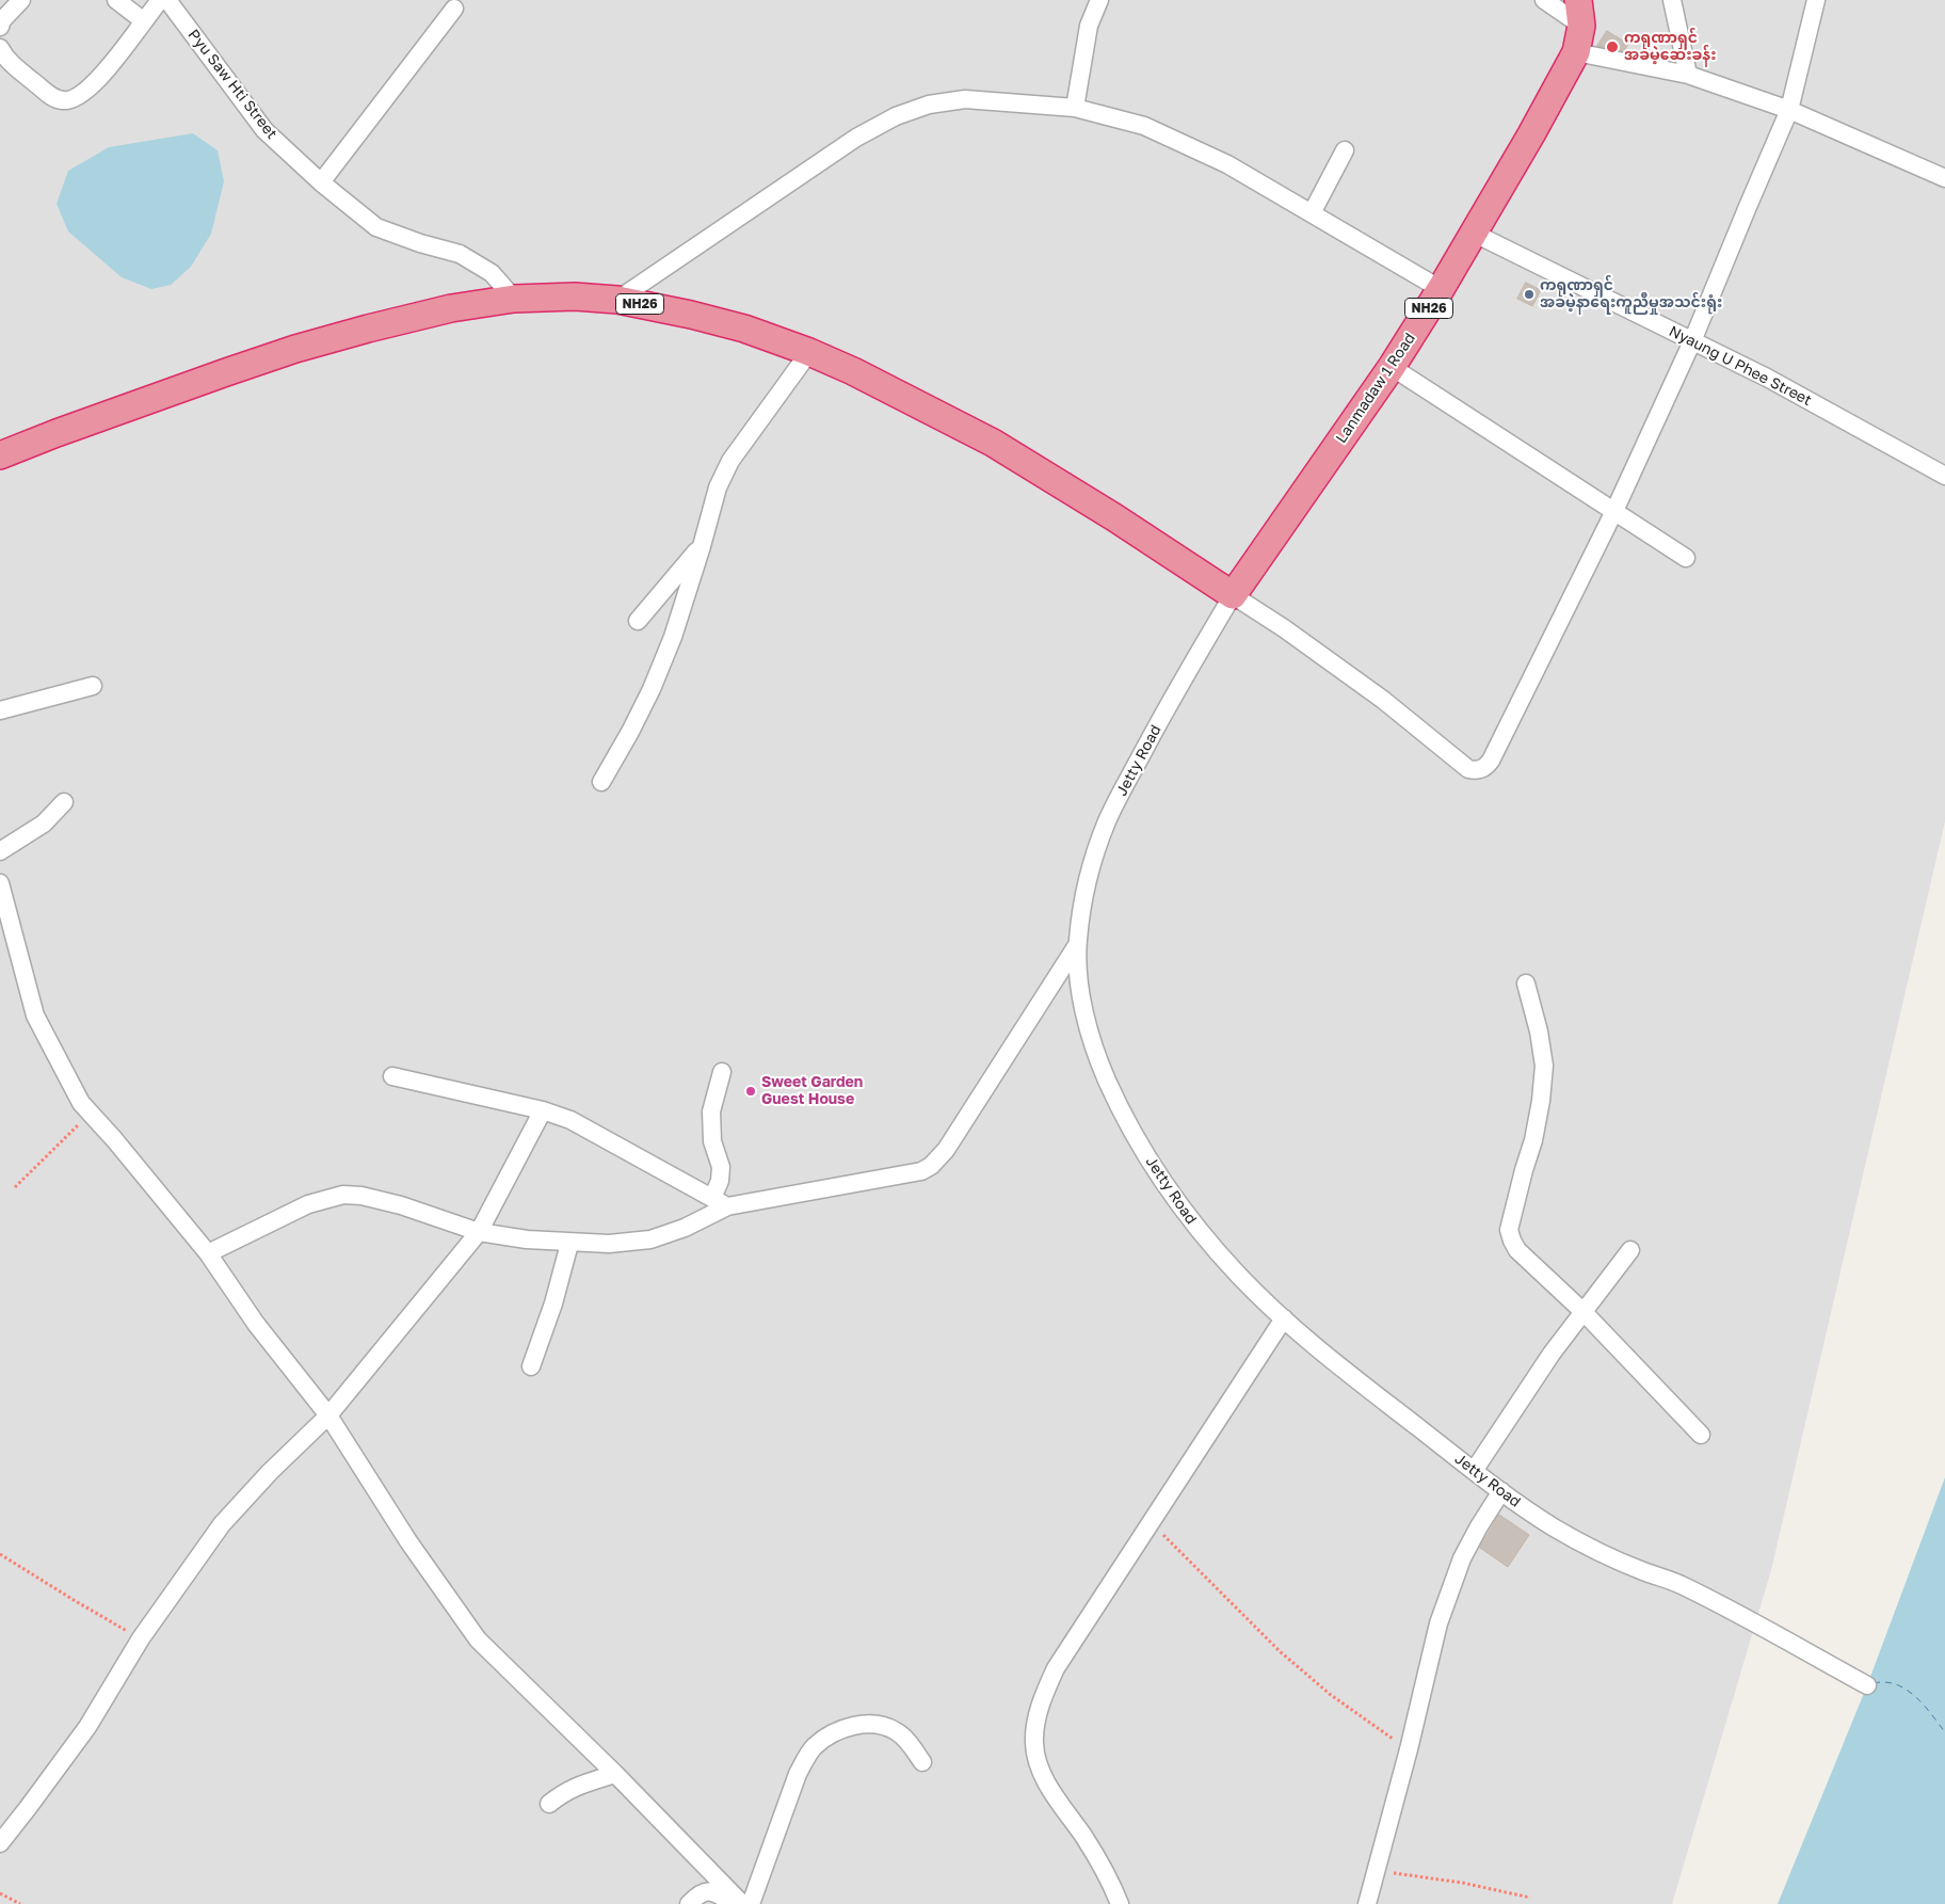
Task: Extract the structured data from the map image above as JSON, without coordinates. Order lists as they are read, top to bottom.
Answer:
{
  "streets": {
    "highway": ["NH26", "Lanmadaw 1 Road"],
    "street": ["Pyu Saw Hti Street", "Nyaung U Phee Street", "Jetty Road"]
  },
  "crossings": [
    ["Pyu Saw Hti Street", "NH26"],
    ["NH26", "Lanmadaw 1 Road"],
    ["NH26", "Jetty Road"],
    ["Nyaung U Phee Street", "Lanmadaw 1 Road"],
    ["Lanmadaw 1 Road", "Jetty Road"]
  ],
  "places": ["ကရုဏာရှင် အခမဲ့ဆေးခန်း", "ကရုဏာရှင် အခမဲ့နာရေးကူညီမှုအသင်းရုံး", "Sweet Garden Guest House"]
}
